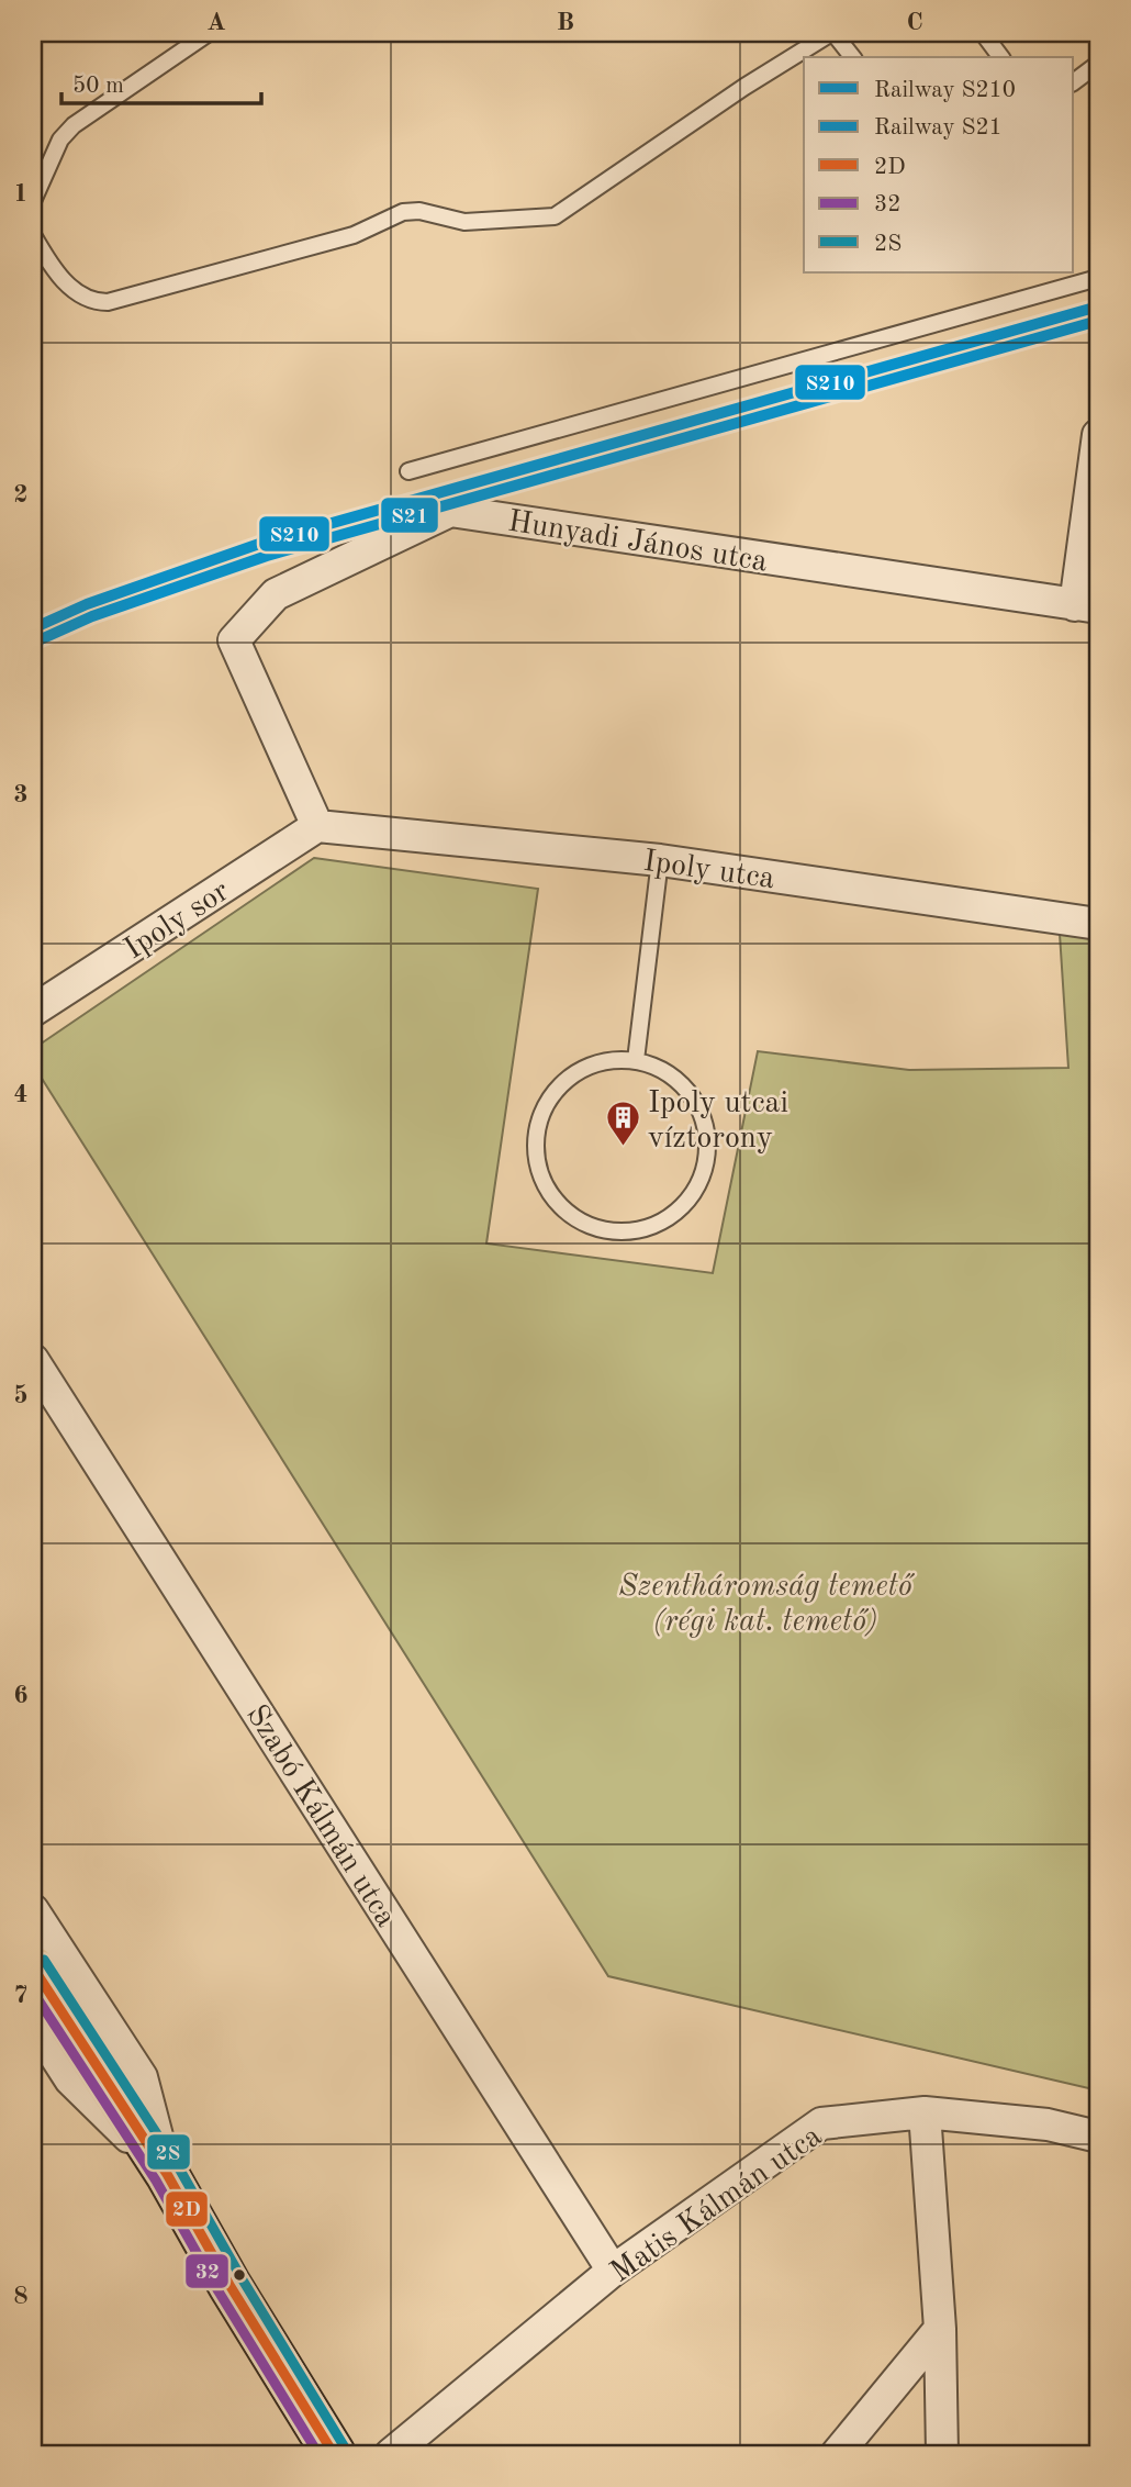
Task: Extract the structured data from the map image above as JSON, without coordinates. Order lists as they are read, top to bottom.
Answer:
{
  "streets": {
    "street": [
      "Hunyadi János utca",
      "Ipoly utca",
      "Ipoly sor",
      "Szabó Kálmán utca",
      "Matis Kálmán utca"
    ]
  },
  "crossings": [
    ["Hunyadi János utca", "Ipoly utca"],
    ["Hunyadi János utca", "Ipoly sor"],
    ["Ipoly utca", "Ipoly sor"],
    ["Szabó Kálmán utca", "Matis Kálmán utca"]
  ],
  "parks": ["Szentháromság temető (régi kat. temető)"],
  "places": {
    "building": ["Ipoly utcai víztorony"]
  },
  "lines": [
    "rail line S210",
    "rail line S21",
    "transit line 2S",
    "transit line 2D",
    "transit line 32"
  ],
  "legend": [
    "Railway S210",
    "Railway S21",
    "2D",
    "32",
    "2S"
  ],
  "scale_bar": "50 m",
  "grid": {
    "columns": ["A", "B", "C"],
    "rows": [
      "1",
      "2",
      "3",
      "4",
      "5",
      "6",
      "7",
      "8"
    ]
  }
}
